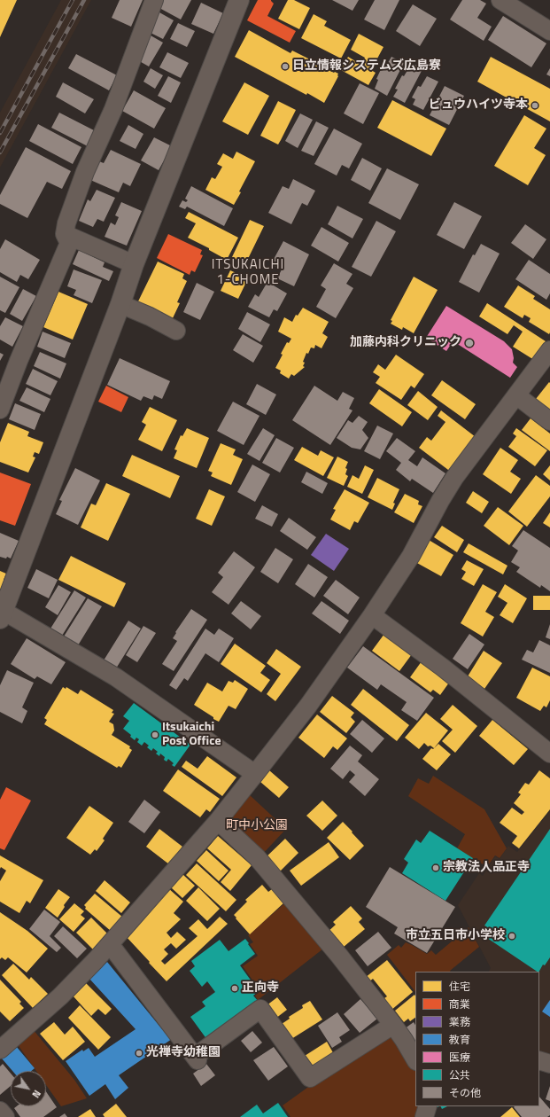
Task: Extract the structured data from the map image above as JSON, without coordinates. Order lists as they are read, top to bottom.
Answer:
{
  "districts": ["ITSUKAICHI 1-CHOME"],
  "parks": ["町中小公園"],
  "places": [
    "日立情報システムズ広島寮",
    "ビュウハイツ寺本",
    "加藤内科クリニック",
    "Itsukaichi Post Office",
    "宗教法人品正寺",
    "市立五日市小学校",
    "正向寺",
    "光禅寺幼稚園"
  ],
  "legend": [
    "住宅",
    "商業",
    "業務",
    "教育",
    "医療",
    "公共",
    "その他"
  ],
  "north": "bottom right"
}
